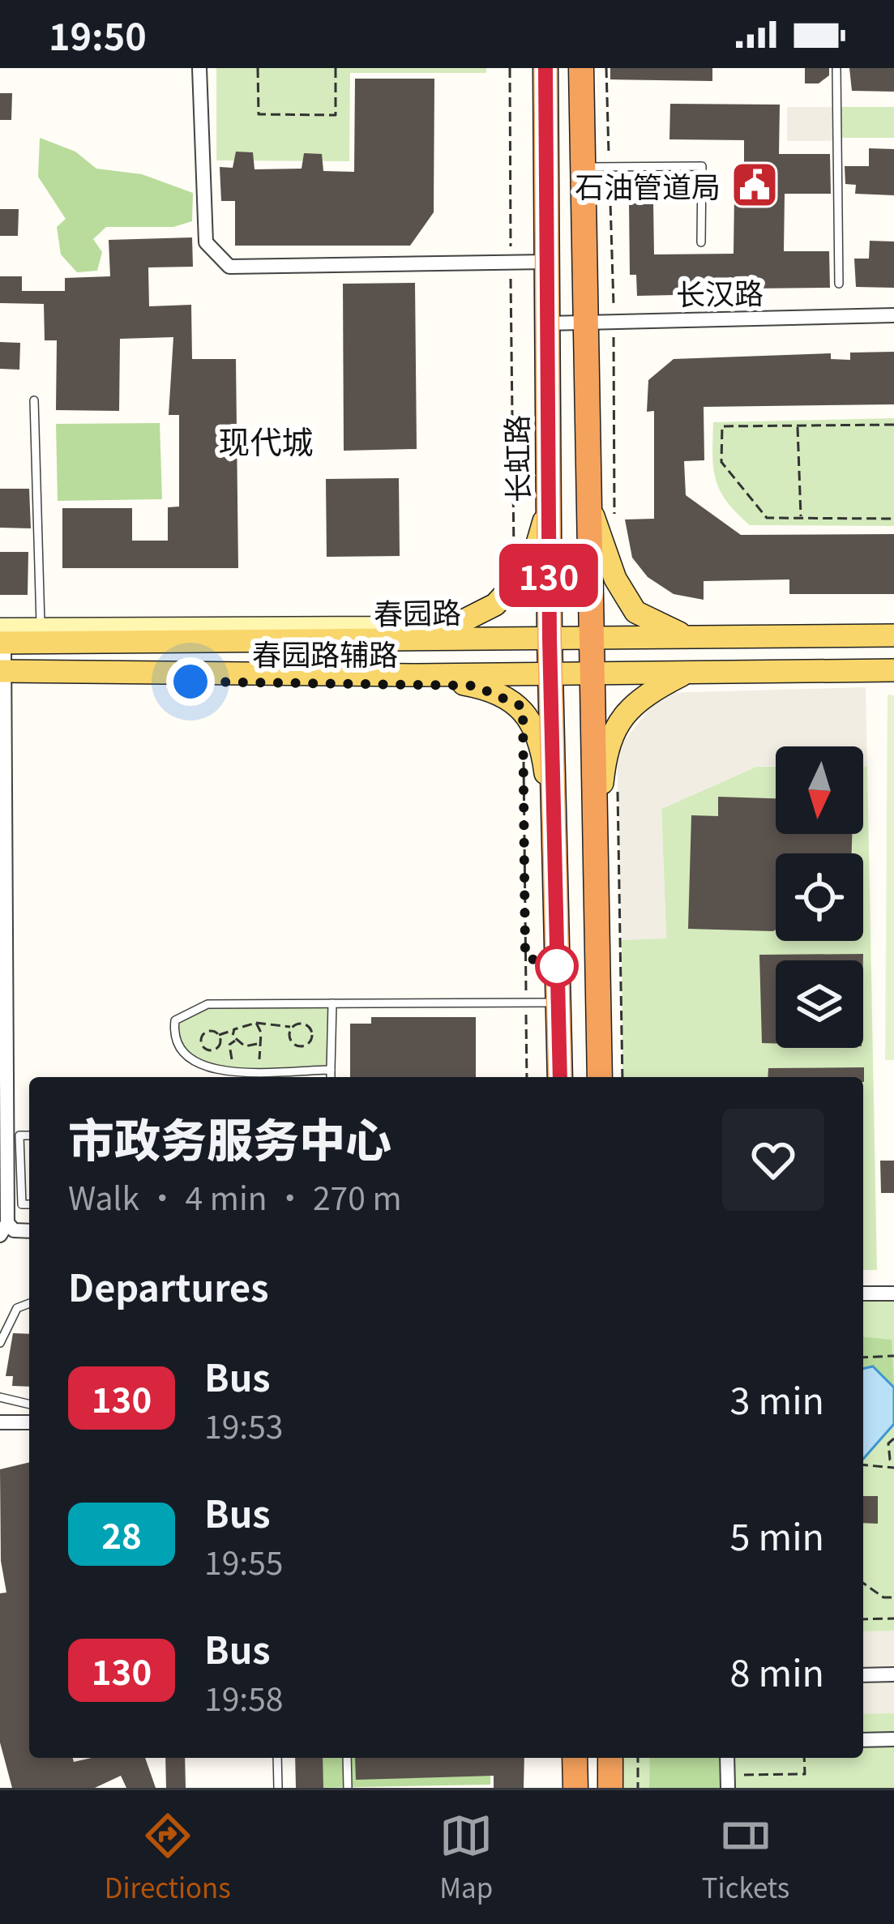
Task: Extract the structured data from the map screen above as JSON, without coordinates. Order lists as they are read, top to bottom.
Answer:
{
  "streets": {
    "highway": ["长虹路"],
    "main road": ["春园路"],
    "street": ["长汉路", "春园路辅路"]
  },
  "crossings": [
    ["长汉路", "长虹路"],
    ["长虹路", "春园路"],
    ["春园路", "春园路辅路"]
  ],
  "districts": ["现代城"],
  "places": {
    "public building": ["石油管道局"]
  },
  "lines": ["bus line 130"],
  "north": "bottom",
  "page": {
    "status": "19:50",
    "on_map": "130",
    "heading": [
      ["市政务服务中心", "Walk · 4 min · 270 m"],
      "Departures"
    ],
    "list": [
      {
        "mark": "130",
        "name": "Bus",
        "note": "19:53",
        "value": "3 min"
      },
      {
        "mark": "28",
        "name": "Bus",
        "note": "19:55",
        "value": "5 min"
      },
      {
        "mark": "130",
        "name": "Bus",
        "note": "19:58",
        "value": "8 min"
      }
    ],
    "tabs": ["Directions", "Map", "Tickets"]
  }
}
